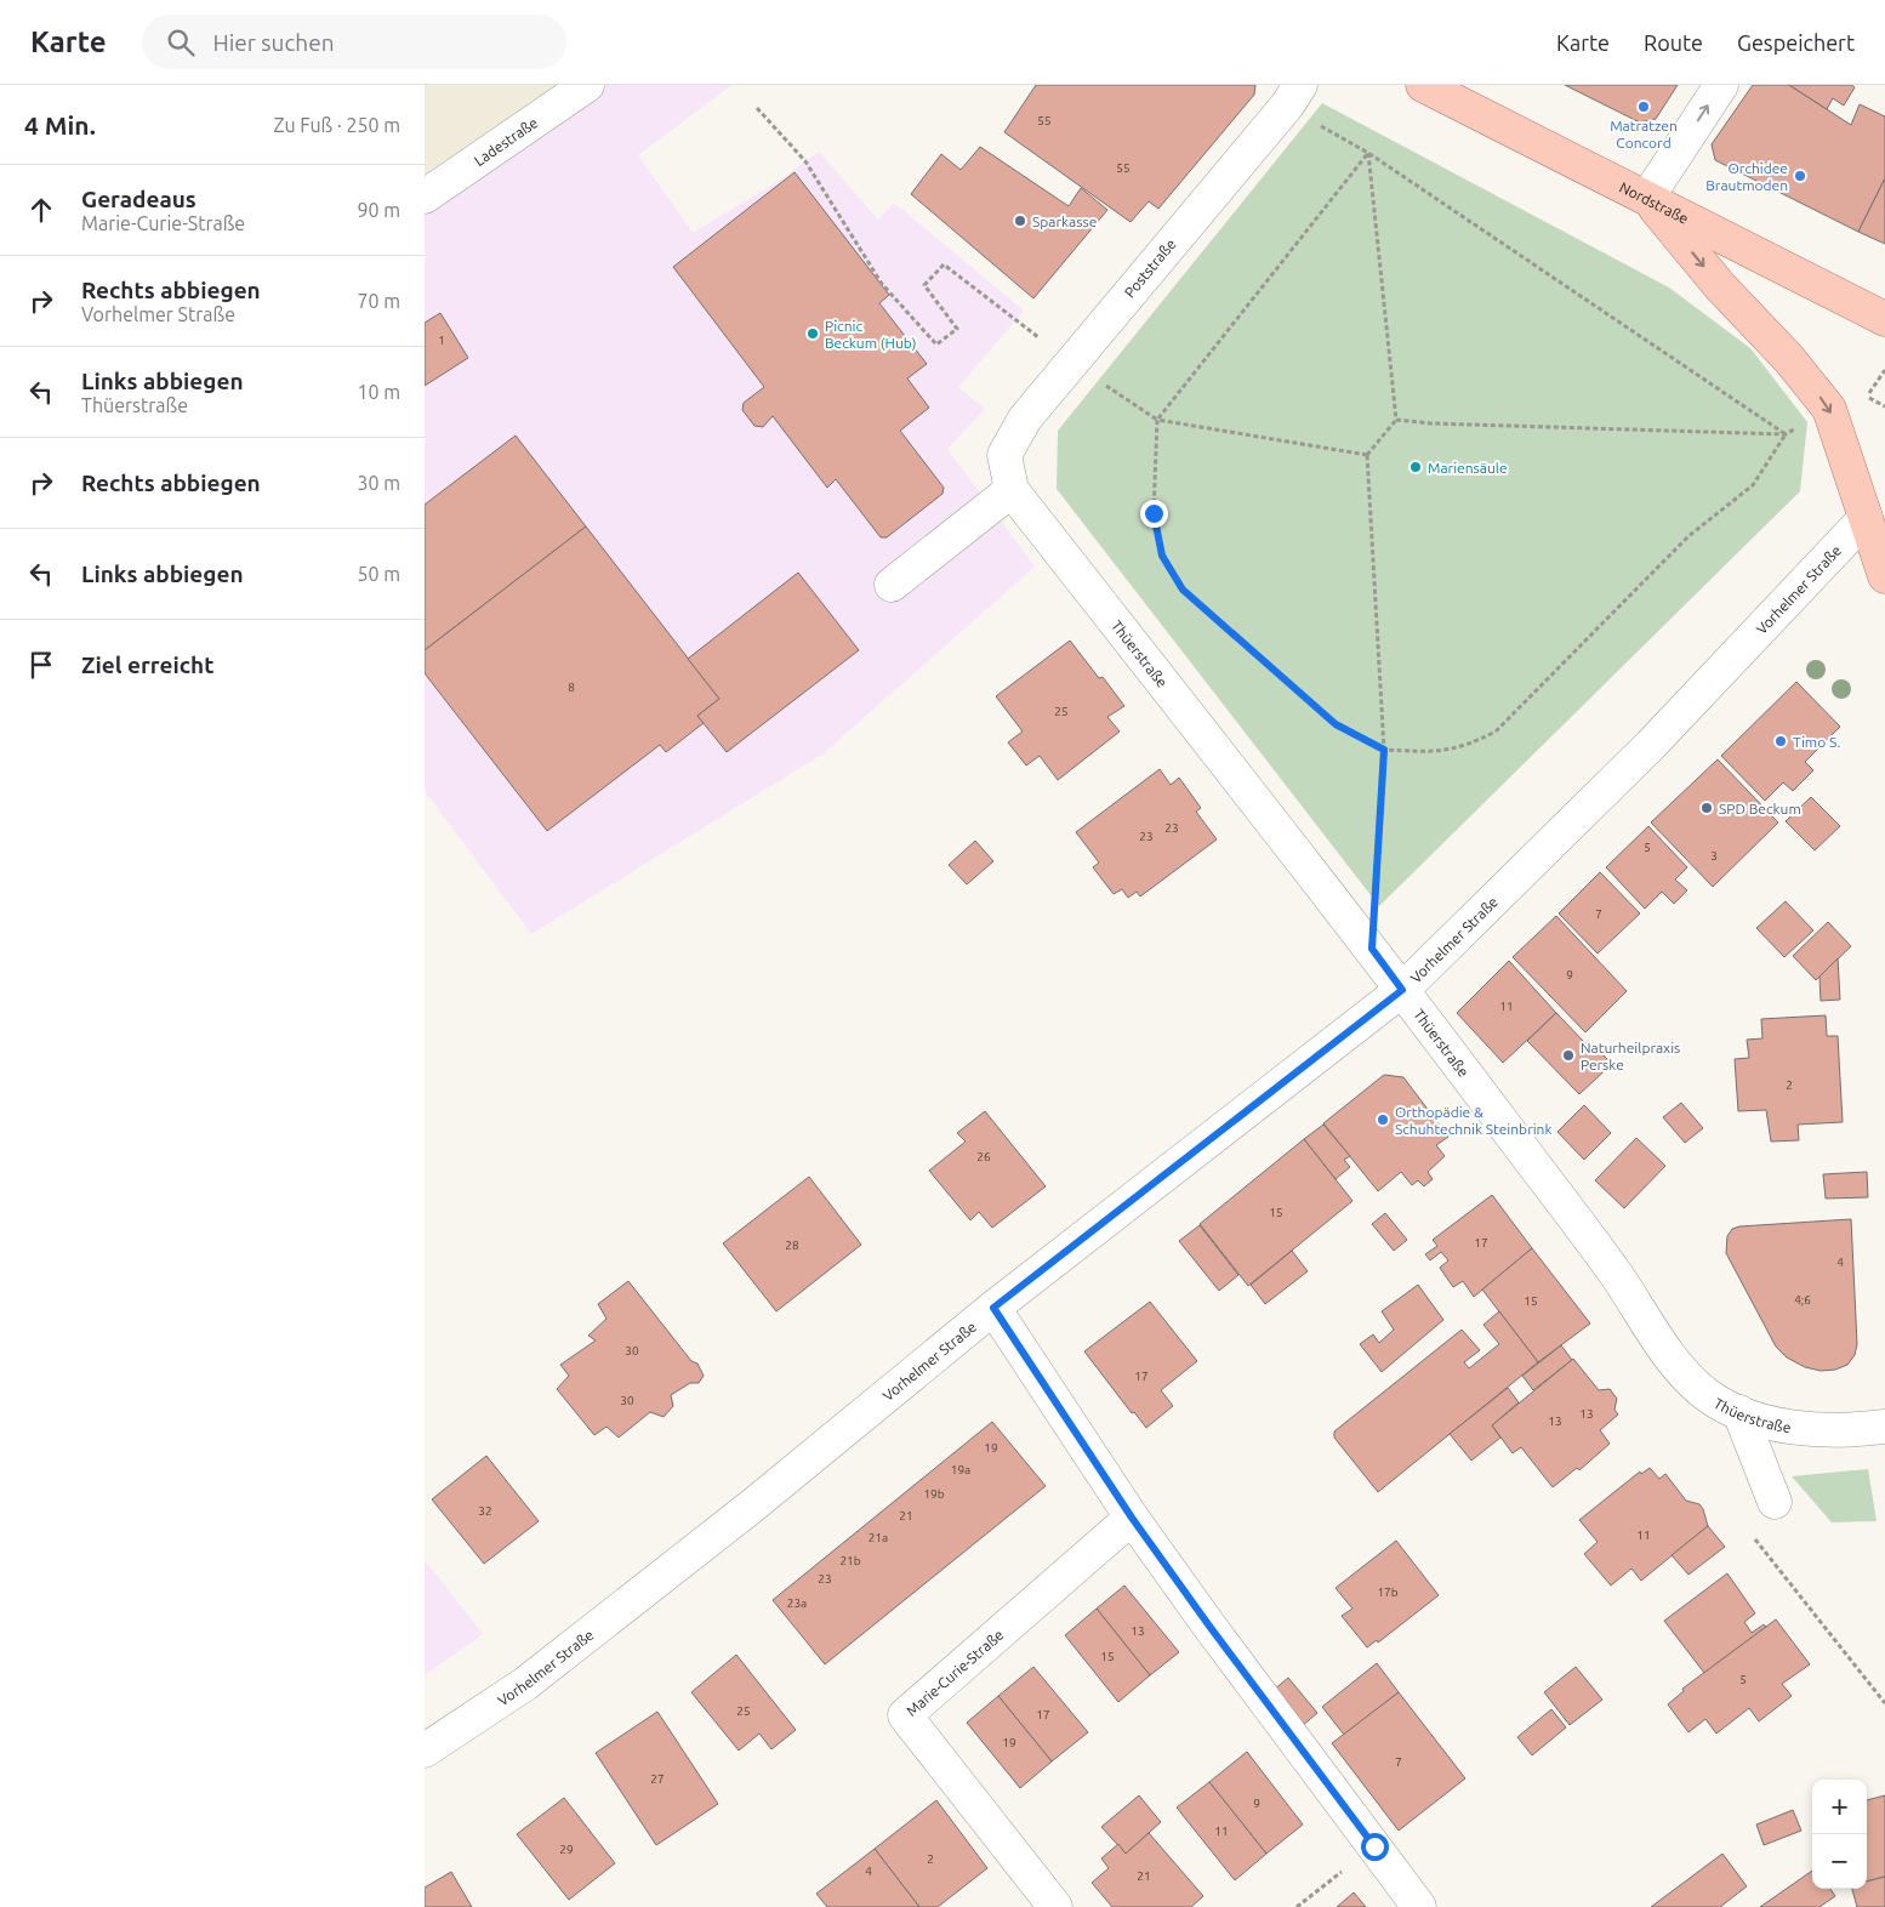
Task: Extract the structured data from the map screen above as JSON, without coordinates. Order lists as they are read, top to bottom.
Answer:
{
  "streets": {
    "main road": ["Nordstraße"],
    "street": [
      "Ladestraße",
      "Poststraße",
      "Vorhelmer Straße",
      "Thüerstraße",
      "Marie-Curie-Straße"
    ]
  },
  "crossings": [
    ["Poststraße", "Thüerstraße"],
    ["Vorhelmer Straße", "Thüerstraße"]
  ],
  "places": [
    "Matratzen Concord",
    "Orchidee Brautmoden",
    "Sparkasse",
    "Picnic Beckum (Hub)",
    "Mariensäule",
    "Timo S.",
    "SPD Beckum",
    "Naturheilpraxis Perske",
    "Orthopädie & Schuhtechnik Steinbrink"
  ],
  "house_numbers": [
    "55",
    "55",
    "1",
    "8",
    "25",
    "23",
    "23",
    "5",
    "3",
    "7",
    "9",
    "11",
    "2",
    "26",
    "15",
    "17",
    "28",
    "4",
    "4;6",
    "15",
    "30",
    "17",
    "30",
    "13",
    "13",
    "19",
    "19a",
    "19b",
    "32",
    "21",
    "11",
    "21a",
    "21b",
    "23",
    "17b",
    "23a",
    "13",
    "15",
    "5",
    "25",
    "17",
    "19",
    "7",
    "27",
    "9",
    "11",
    "29",
    "2",
    "4",
    "21"
  ],
  "page": {
    "header": "Karte",
    "search": "Hier suchen",
    "nav": ["Karte", "Route", "Gespeichert"],
    "heading": ["4 Min.", "Zu Fuß · 250 m"],
    "list": [
      ["Geradeaus", "Marie-Curie-Straße", "90 m"],
      ["Rechts abbiegen", "Vorhelmer Straße", "70 m"],
      ["Links abbiegen", "Thüerstraße", "10 m"],
      ["Rechts abbiegen", "30 m"],
      ["Links abbiegen", "50 m"],
      "Ziel erreicht"
    ],
    "map_buttons": ["+", "−"]
  }
}
